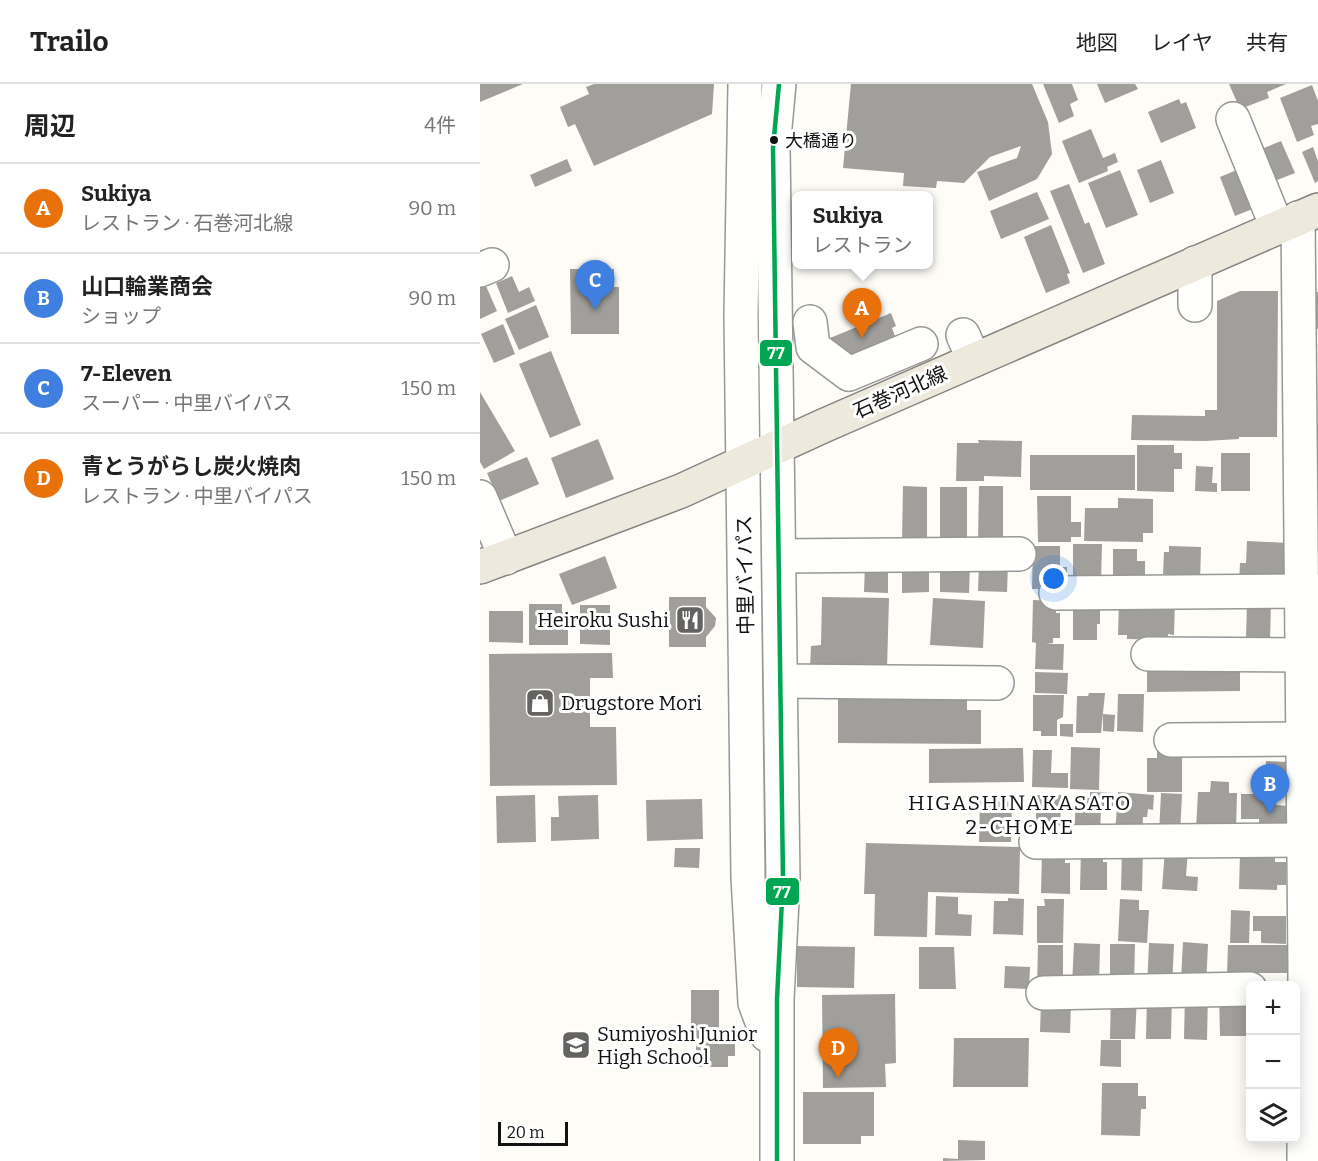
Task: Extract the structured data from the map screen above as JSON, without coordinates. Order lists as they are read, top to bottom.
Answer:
{
  "streets": {
    "main road": ["石巻河北線"],
    "street": ["中里バイパス"]
  },
  "crossings": [
    ["石巻河北線", "中里バイパス"]
  ],
  "districts": ["HIGASHINAKASATO 2-CHOME"],
  "places": {
    "other": ["大橋通り"],
    "restaurant": ["Heiroku Sushi"],
    "shop": ["Drugstore Mori"],
    "school or university": ["Sumiyoshi Junior High School"]
  },
  "lines": ["transit line 77"],
  "scale_bar": "20 m",
  "page": {
    "header": "Trailo",
    "nav": ["地図", "レイヤ", "共有"],
    "heading": ["周辺", "4件"],
    "list": [
      {
        "mark": "A",
        "name": "Sukiya",
        "note": "レストラン · 石巻河北線",
        "value": "90 m"
      },
      {
        "mark": "B",
        "name": "山口輪業商会",
        "note": "ショップ",
        "value": "90 m"
      },
      {
        "mark": "C",
        "name": "7-Eleven",
        "note": "スーパー · 中里バイパス",
        "value": "150 m"
      },
      {
        "mark": "D",
        "name": "青とうがらし炭火焼肉",
        "note": "レストラン · 中里バイパス",
        "value": "150 m"
      }
    ],
    "popup": ["Sukiya", "レストラン"],
    "pins": [
      "C",
      "A",
      "B",
      "D"
    ],
    "map_buttons": ["+", "−"],
    "scale": "20 m"
  }
}
